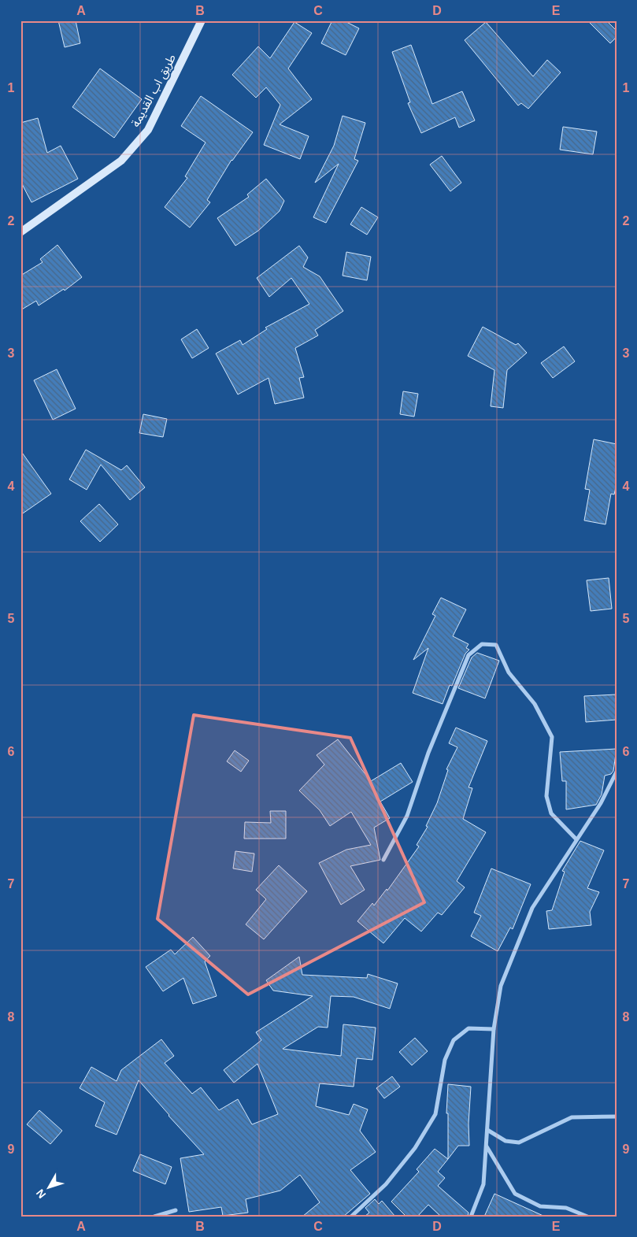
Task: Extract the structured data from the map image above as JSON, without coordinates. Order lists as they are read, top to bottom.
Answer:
{
  "streets": {
    "street": ["طريق اب القديمة"]
  },
  "north": "bottom left",
  "grid": {
    "columns": [
      "A",
      "B",
      "C",
      "D",
      "E"
    ],
    "rows": [
      "1",
      "2",
      "3",
      "4",
      "5",
      "6",
      "7",
      "8",
      "9"
    ]
  }
}
